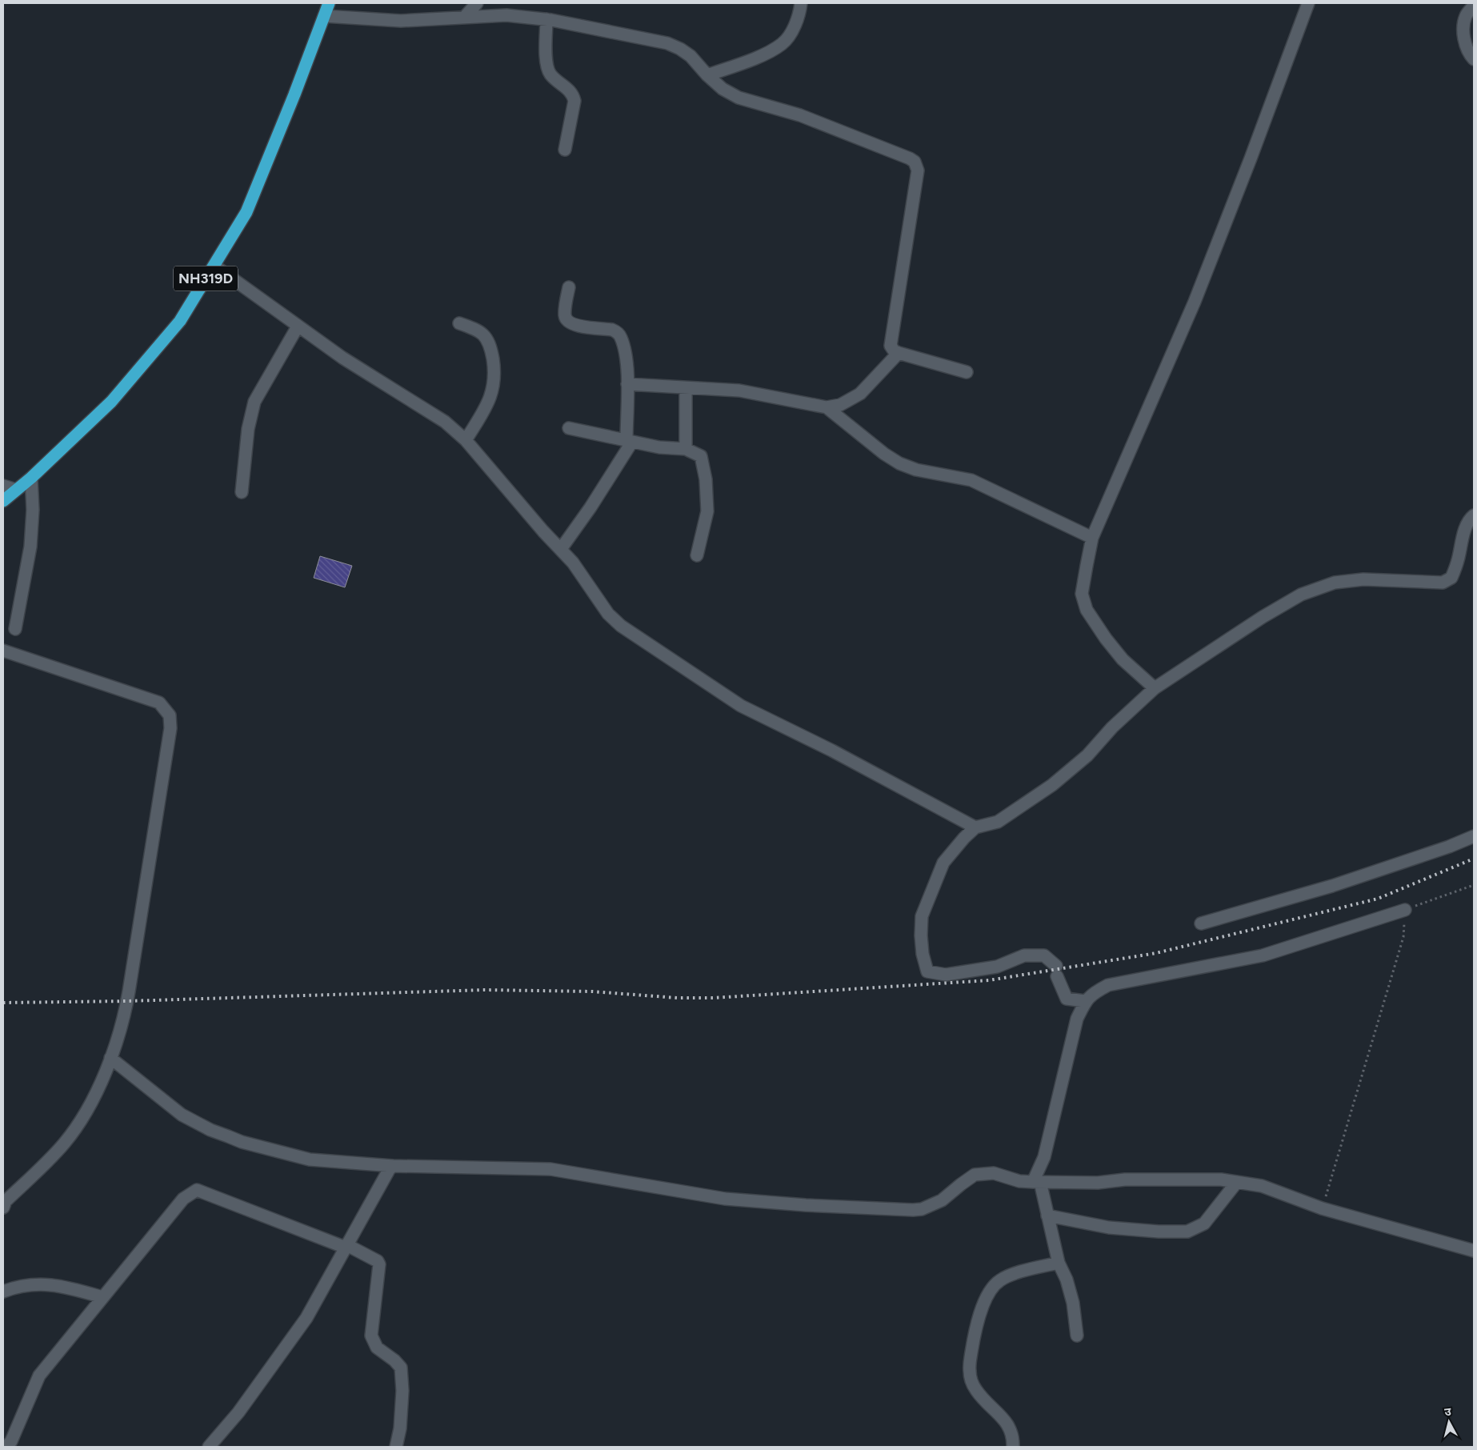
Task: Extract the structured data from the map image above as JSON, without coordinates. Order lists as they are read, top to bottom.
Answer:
{
  "streets": {
    "highway": ["NH319D"]
  },
  "north": "top"
}
